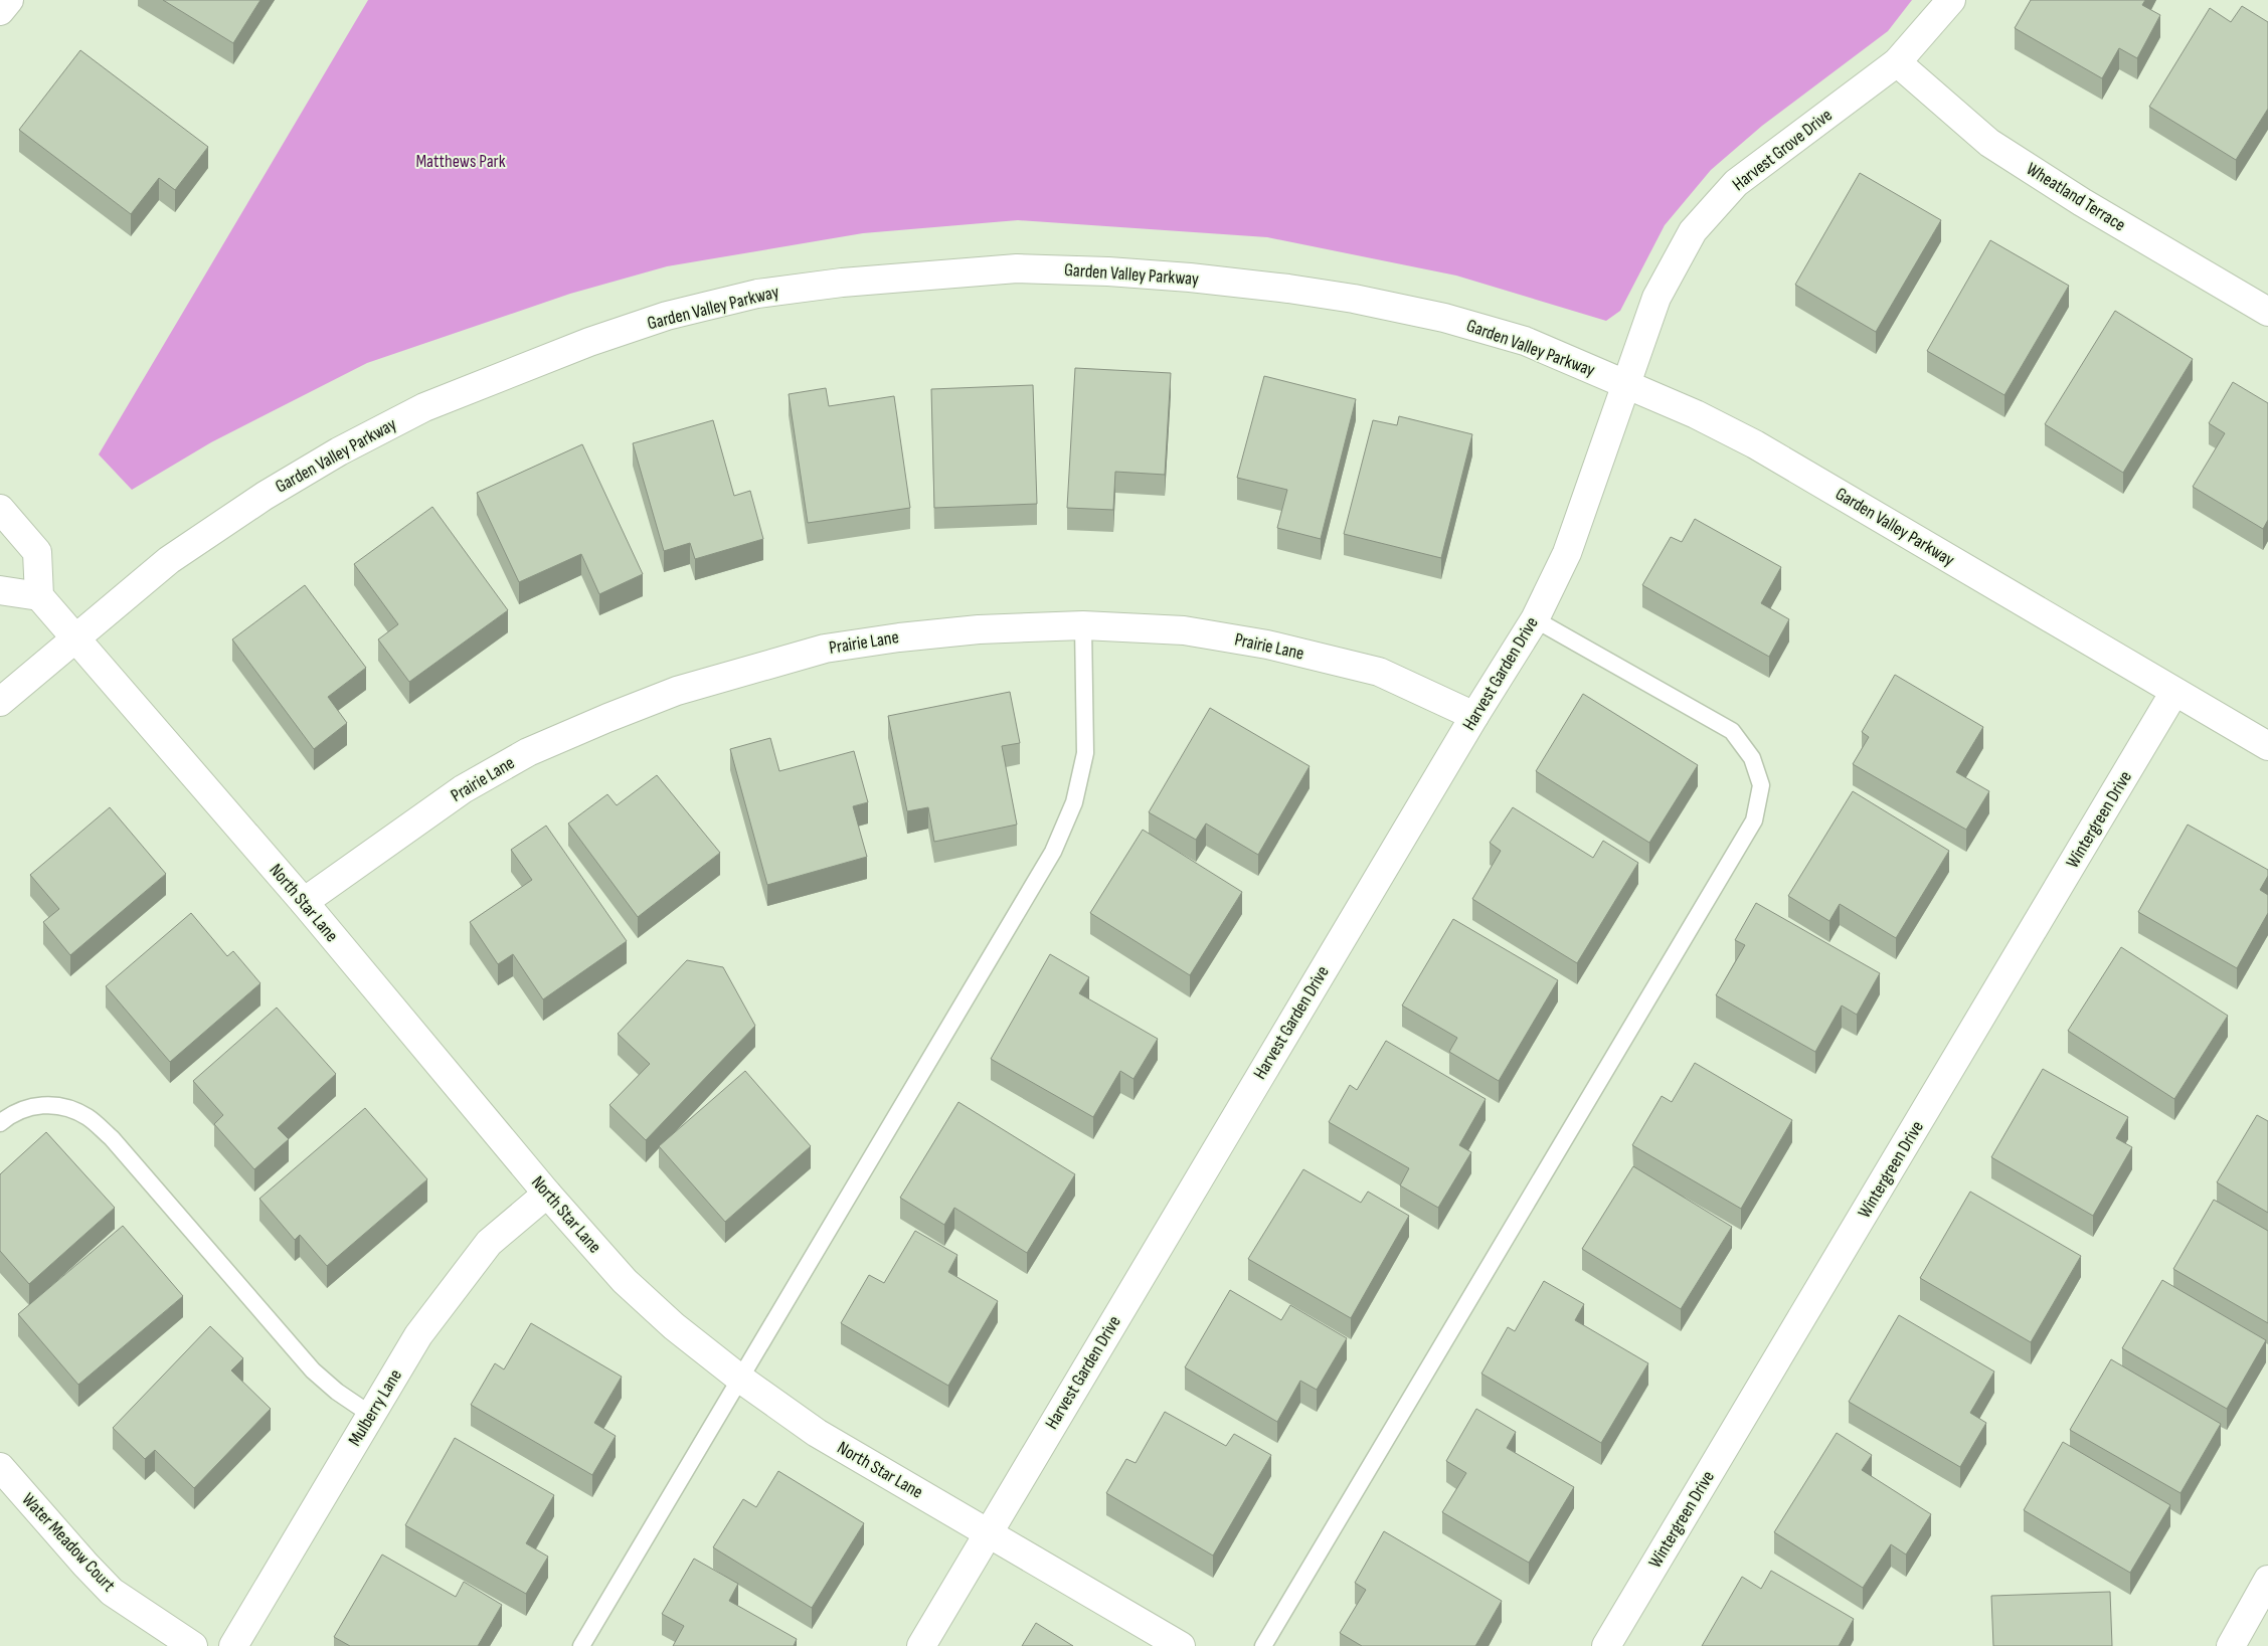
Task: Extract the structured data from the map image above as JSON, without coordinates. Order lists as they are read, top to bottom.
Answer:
{
  "streets": {
    "street": [
      "Harvest Grove Drive",
      "Wheatland Terrace",
      "Garden Valley Parkway",
      "Prairie Lane",
      "Harvest Garden Drive",
      "Wintergreen Drive",
      "North Star Lane",
      "Mulberry Lane",
      "Water Meadow Court"
    ]
  },
  "crossings": [
    ["Harvest Grove Drive", "Wheatland Terrace"],
    ["Harvest Grove Drive", "Garden Valley Parkway"],
    ["Harvest Grove Drive", "Harvest Garden Drive"],
    ["Garden Valley Parkway", "Harvest Garden Drive"],
    ["Garden Valley Parkway", "Wintergreen Drive"],
    ["Garden Valley Parkway", "North Star Lane"],
    ["Prairie Lane", "Harvest Garden Drive"],
    ["Prairie Lane", "North Star Lane"],
    ["Harvest Garden Drive", "North Star Lane"],
    ["North Star Lane", "Mulberry Lane"]
  ],
  "parks": ["Matthews Park"]
}
